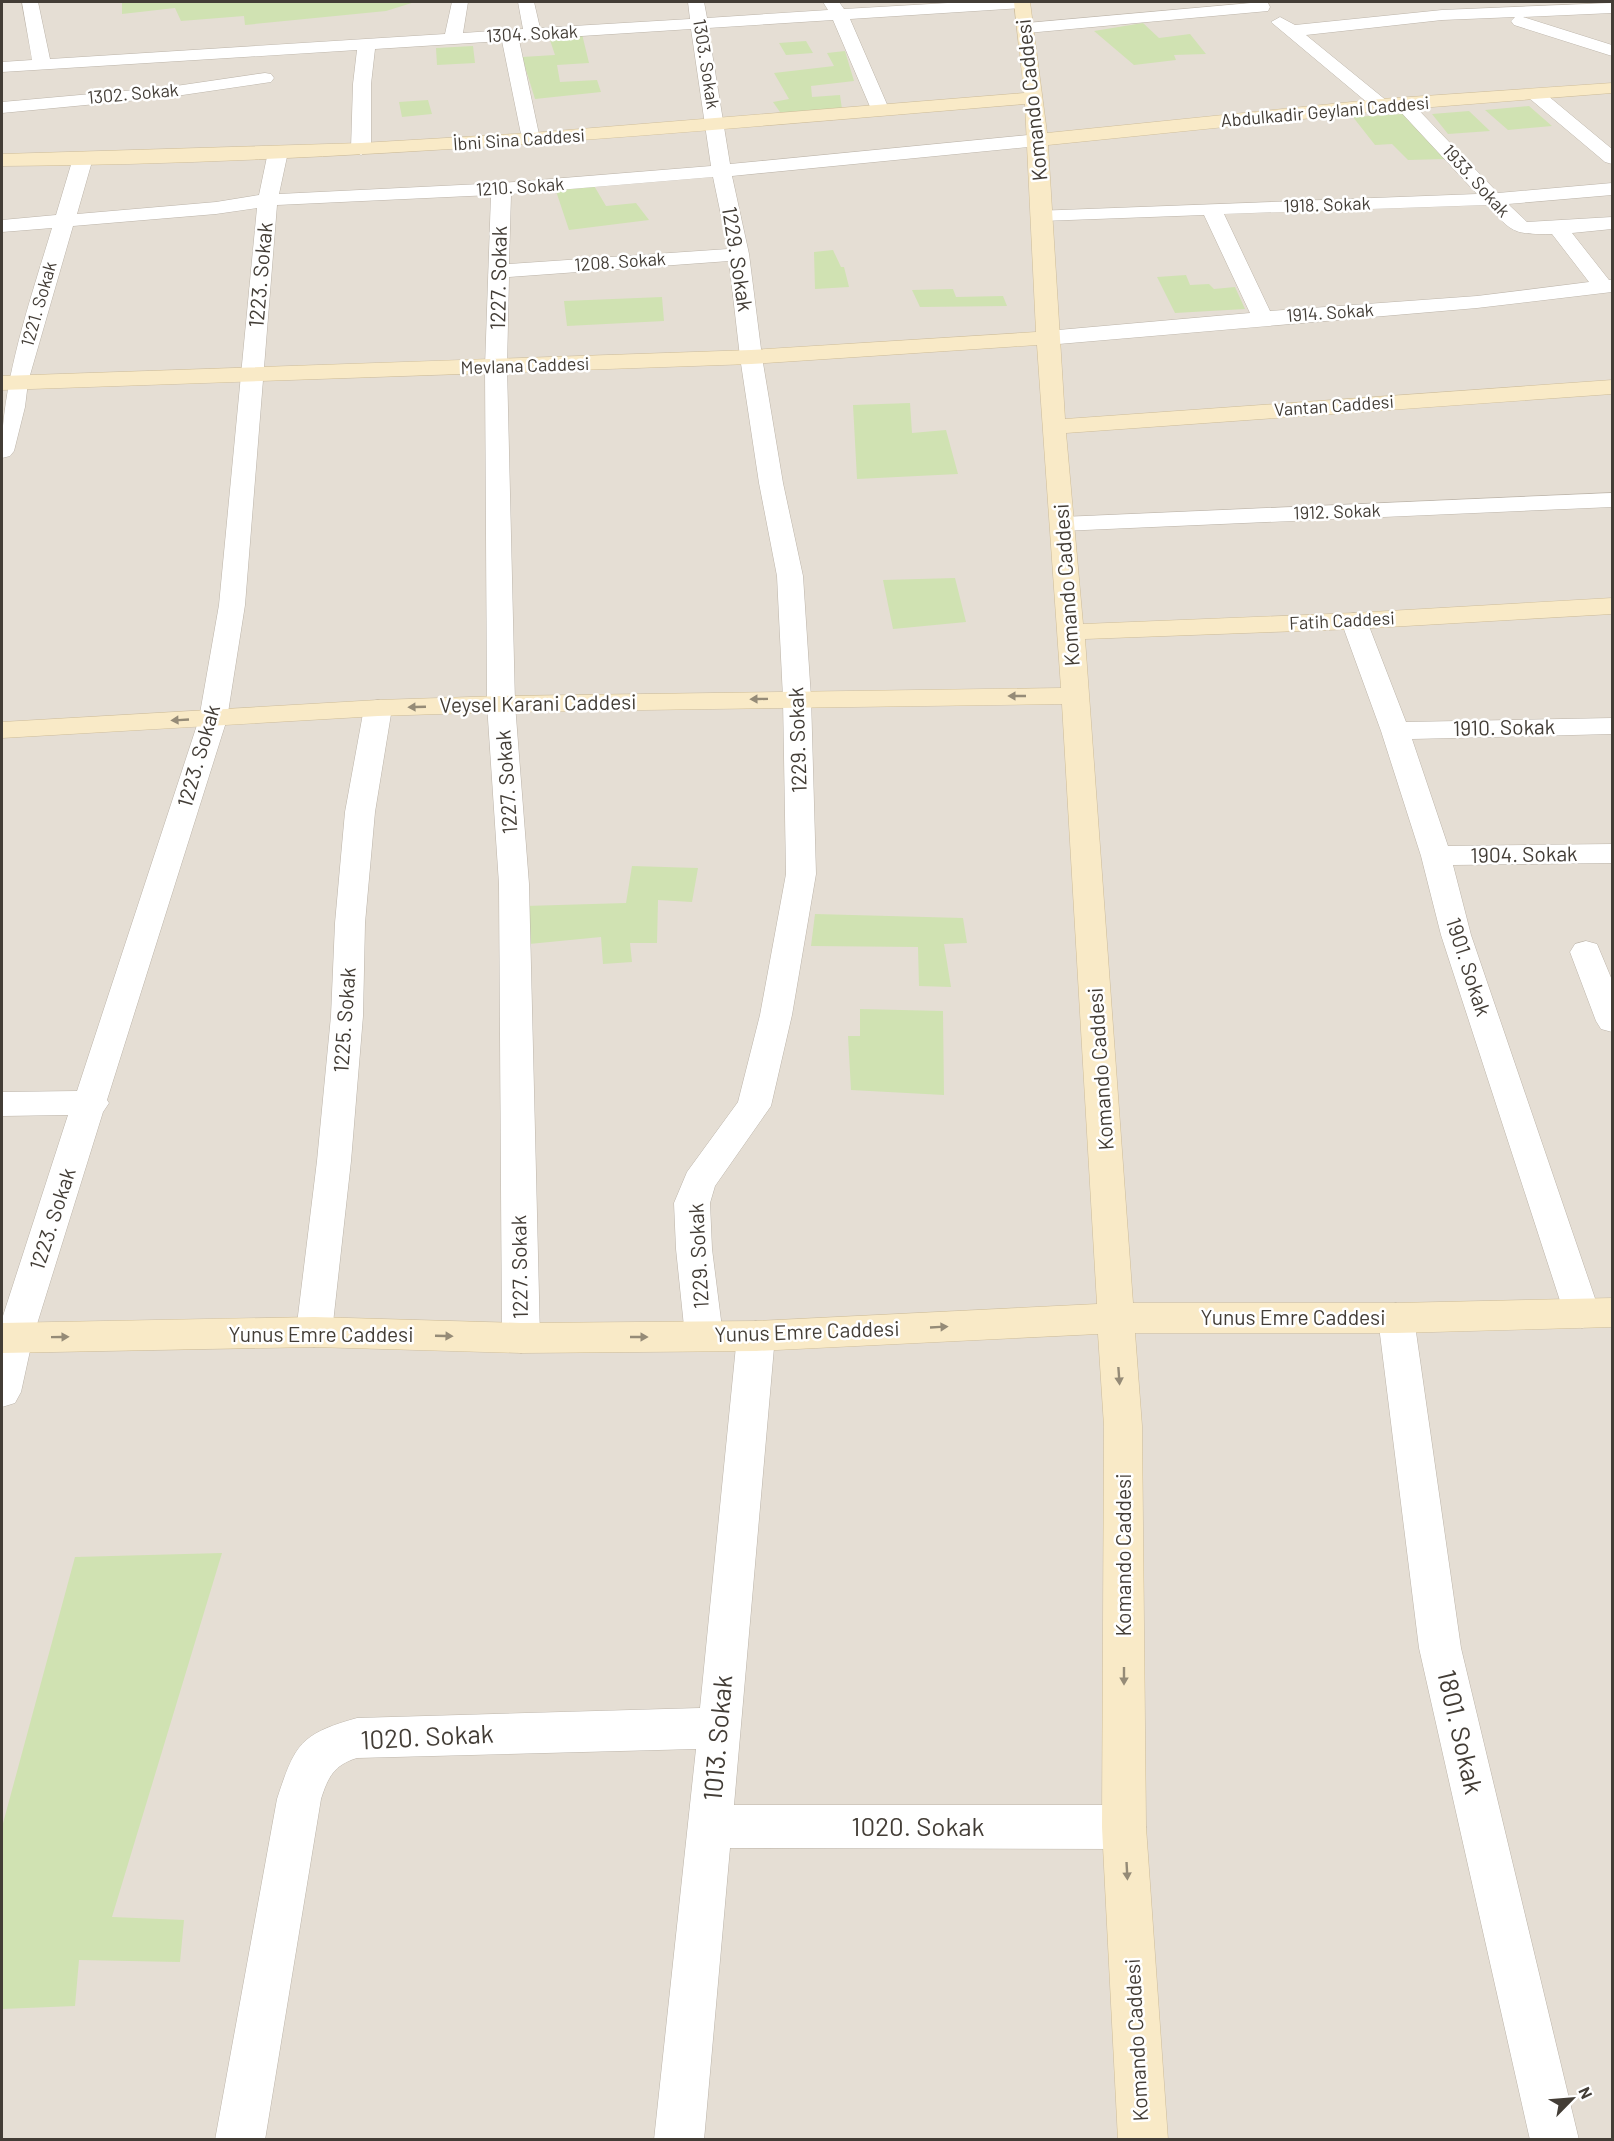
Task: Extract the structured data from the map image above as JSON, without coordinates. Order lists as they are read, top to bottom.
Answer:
{
  "streets": {
    "street": [
      "1304. Sokak",
      "1303. Sokak",
      "1302. Sokak",
      "Komando Caddesi",
      "Abdulkadir Geylani Caddesi",
      "İbni Sina Caddesi",
      "1933. Sokak",
      "1210. Sokak",
      "1918. Sokak",
      "1229. Sokak",
      "1208. Sokak",
      "1223. Sokak",
      "1227. Sokak",
      "1221. Sokak",
      "1914. Sokak",
      "Mevlana Caddesi",
      "Vantan Caddesi",
      "1912. Sokak",
      "Fatih Caddesi",
      "Veysel Karani Caddesi",
      "1910. Sokak",
      "1904. Sokak",
      "1901. Sokak",
      "1225. Sokak",
      "Yunus Emre Caddesi",
      "1801. Sokak",
      "1020. Sokak",
      "1013. Sokak"
    ]
  },
  "crossings": [
    ["1304. Sokak", "1303. Sokak"],
    ["1304. Sokak", "Komando Caddesi"],
    ["1303. Sokak", "İbni Sina Caddesi"],
    ["1303. Sokak", "1229. Sokak"],
    ["Komando Caddesi", "Abdulkadir Geylani Caddesi"],
    ["Komando Caddesi", "İbni Sina Caddesi"],
    ["Komando Caddesi", "1210. Sokak"],
    ["Komando Caddesi", "1918. Sokak"],
    ["Komando Caddesi", "1914. Sokak"],
    ["Komando Caddesi", "Mevlana Caddesi"],
    ["Komando Caddesi", "Vantan Caddesi"],
    ["Komando Caddesi", "1912. Sokak"],
    ["Komando Caddesi", "Fatih Caddesi"],
    ["Komando Caddesi", "Veysel Karani Caddesi"],
    ["Komando Caddesi", "Yunus Emre Caddesi"],
    ["Komando Caddesi", "1020. Sokak"],
    ["Abdulkadir Geylani Caddesi", "1933. Sokak"],
    ["Abdulkadir Geylani Caddesi", "1210. Sokak"],
    ["İbni Sina Caddesi", "1229. Sokak"],
    ["İbni Sina Caddesi", "1223. Sokak"],
    ["İbni Sina Caddesi", "1221. Sokak"],
    ["1933. Sokak", "1918. Sokak"],
    ["1210. Sokak", "1229. Sokak"],
    ["1210. Sokak", "1223. Sokak"],
    ["1210. Sokak", "1227. Sokak"],
    ["1210. Sokak", "1221. Sokak"],
    ["1229. Sokak", "1208. Sokak"],
    ["1229. Sokak", "Mevlana Caddesi"],
    ["1229. Sokak", "Veysel Karani Caddesi"],
    ["1229. Sokak", "Yunus Emre Caddesi"],
    ["1208. Sokak", "1227. Sokak"],
    ["1223. Sokak", "Mevlana Caddesi"],
    ["1223. Sokak", "Veysel Karani Caddesi"],
    ["1223. Sokak", "Yunus Emre Caddesi"],
    ["1227. Sokak", "Mevlana Caddesi"],
    ["1227. Sokak", "Veysel Karani Caddesi"],
    ["1227. Sokak", "Yunus Emre Caddesi"],
    ["1221. Sokak", "Mevlana Caddesi"],
    ["1914. Sokak", "Mevlana Caddesi"],
    ["Fatih Caddesi", "1901. Sokak"],
    ["Veysel Karani Caddesi", "1225. Sokak"],
    ["1910. Sokak", "1901. Sokak"],
    ["1904. Sokak", "1901. Sokak"],
    ["1901. Sokak", "Yunus Emre Caddesi"],
    ["1225. Sokak", "Yunus Emre Caddesi"],
    ["Yunus Emre Caddesi", "1801. Sokak"],
    ["Yunus Emre Caddesi", "1013. Sokak"],
    ["1020. Sokak", "1013. Sokak"]
  ],
  "one_way": ["Komando Caddesi", "Veysel Karani Caddesi", "Yunus Emre Caddesi"],
  "north": "top right"
}
